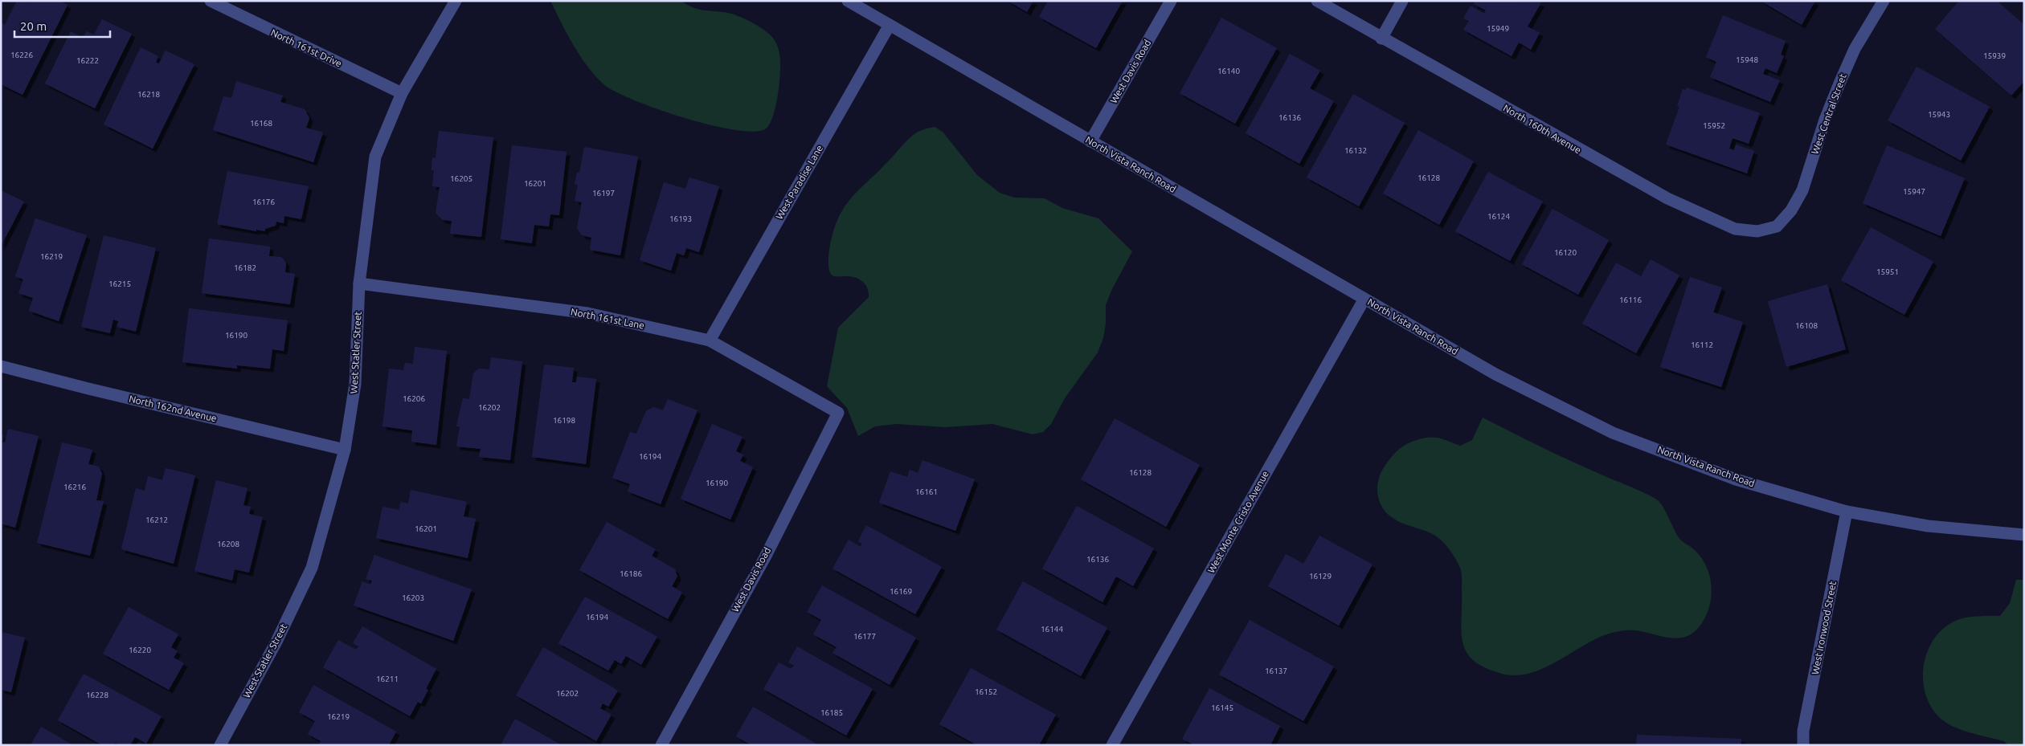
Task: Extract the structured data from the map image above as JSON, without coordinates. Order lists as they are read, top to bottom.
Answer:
{
  "streets": {
    "street": [
      "North 161st Drive",
      "West Davis Road",
      "West Central Street",
      "North 160th Avenue",
      "North Vista Ranch Road",
      "West Paradise Lane",
      "North 161st Lane",
      "West Statler Street",
      "North 162nd Avenue",
      "West Monte Cristo Avenue",
      "West Ironwood Street"
    ]
  },
  "crossings": [
    ["North 161st Drive", "West Statler Street"],
    ["West Davis Road", "North Vista Ranch Road"],
    ["West Davis Road", "North 161st Lane"],
    ["West Central Street", "North 160th Avenue"],
    ["North Vista Ranch Road", "West Paradise Lane"],
    ["North Vista Ranch Road", "West Monte Cristo Avenue"],
    ["North Vista Ranch Road", "West Ironwood Street"],
    ["West Paradise Lane", "North 161st Lane"],
    ["North 161st Lane", "West Statler Street"],
    ["West Statler Street", "North 162nd Avenue"]
  ],
  "house_numbers": [
    "15949",
    "16226",
    "15939",
    "15948",
    "16222",
    "16140",
    "16218",
    "15943",
    "16136",
    "16168",
    "15952",
    "16132",
    "16128",
    "16205",
    "16201",
    "15947",
    "16197",
    "16176",
    "16124",
    "16193",
    "16120",
    "16219",
    "16182",
    "15951",
    "16215",
    "16116",
    "16108",
    "16190",
    "16112",
    "16206",
    "16202",
    "16198",
    "16194",
    "16128",
    "16190",
    "16216",
    "16161",
    "16212",
    "16201",
    "16208",
    "16136",
    "16186",
    "16129",
    "16169",
    "16203",
    "16194",
    "16144",
    "16177",
    "16220",
    "16137",
    "16211",
    "16152",
    "16202",
    "16228",
    "16145",
    "16185",
    "16219"
  ],
  "scale_bar": "20 m"
}
